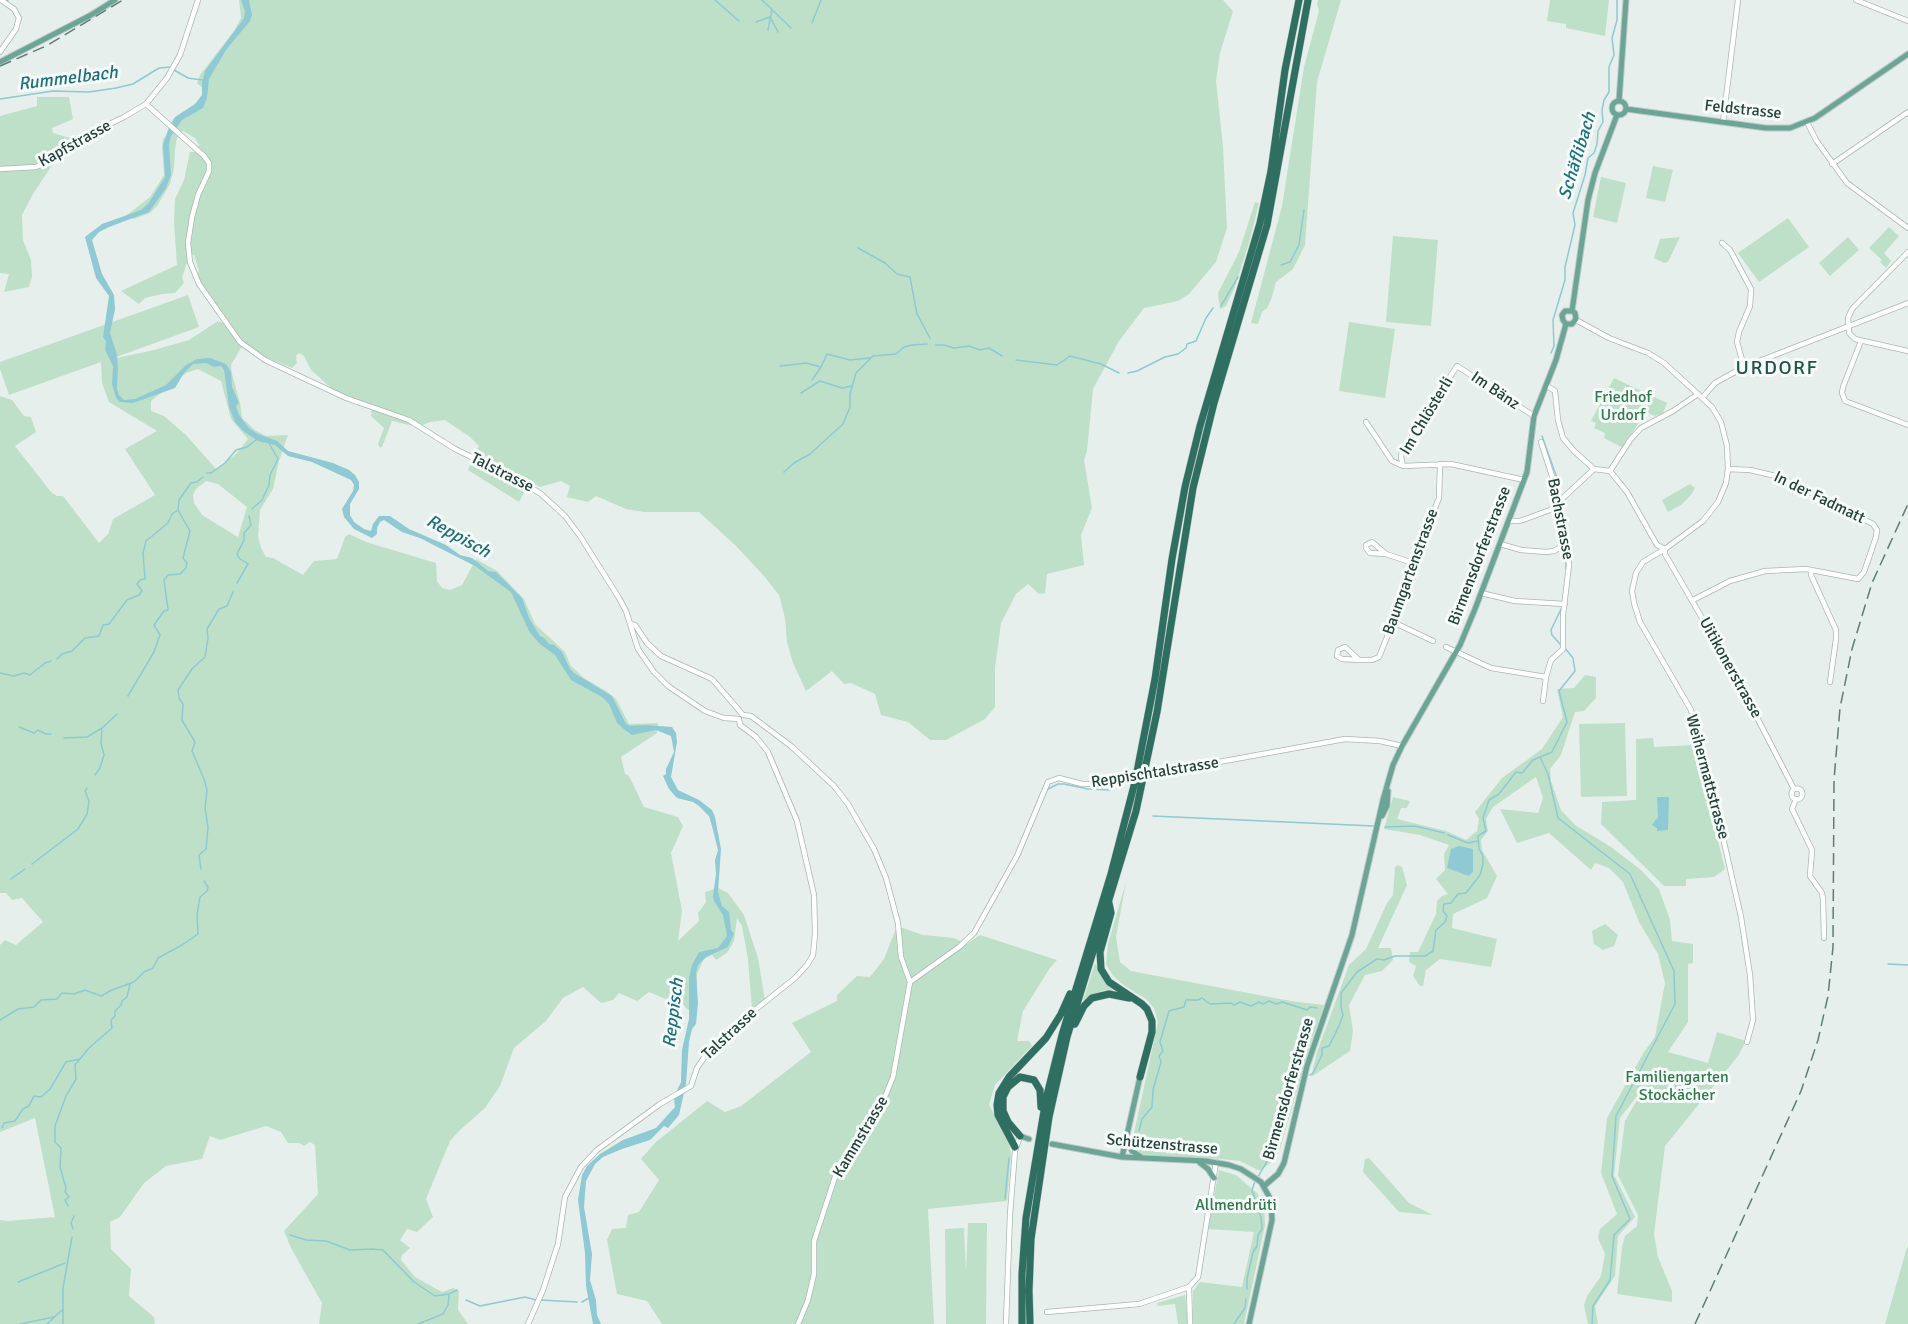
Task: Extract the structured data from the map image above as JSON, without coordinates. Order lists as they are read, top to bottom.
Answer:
{
  "streets": {
    "main road": ["Feldstrasse", "Birmensdorferstrasse", "Schützenstrasse"],
    "street": [
      "Kapfstrasse",
      "Im Bänz",
      "Im Chlösterli",
      "Talstrasse",
      "In der Fadmatt",
      "Bachstrasse",
      "Baumgartenstrasse",
      "Uitikonerstrasse",
      "Reppischtalstrasse",
      "Weihermattstrasse",
      "Kammstrasse"
    ]
  },
  "crossings": [
    ["Feldstrasse", "Birmensdorferstrasse"],
    ["Kapfstrasse", "Talstrasse"],
    ["Im Bänz", "Im Chlösterli"],
    ["Im Bänz", "Birmensdorferstrasse"],
    ["In der Fadmatt", "Uitikonerstrasse"],
    ["In der Fadmatt", "Weihermattstrasse"],
    ["Birmensdorferstrasse", "Reppischtalstrasse"],
    ["Birmensdorferstrasse", "Weihermattstrasse"],
    ["Birmensdorferstrasse", "Schützenstrasse"],
    ["Uitikonerstrasse", "Weihermattstrasse"],
    ["Reppischtalstrasse", "Kammstrasse"]
  ],
  "districts": ["URDORF"],
  "water": ["Rummelbach", "Schäflibach", "Reppisch"],
  "parks": ["Friedhof Urdorf", "Familiengarten Stockächer", "Allmendrüti"]
}
